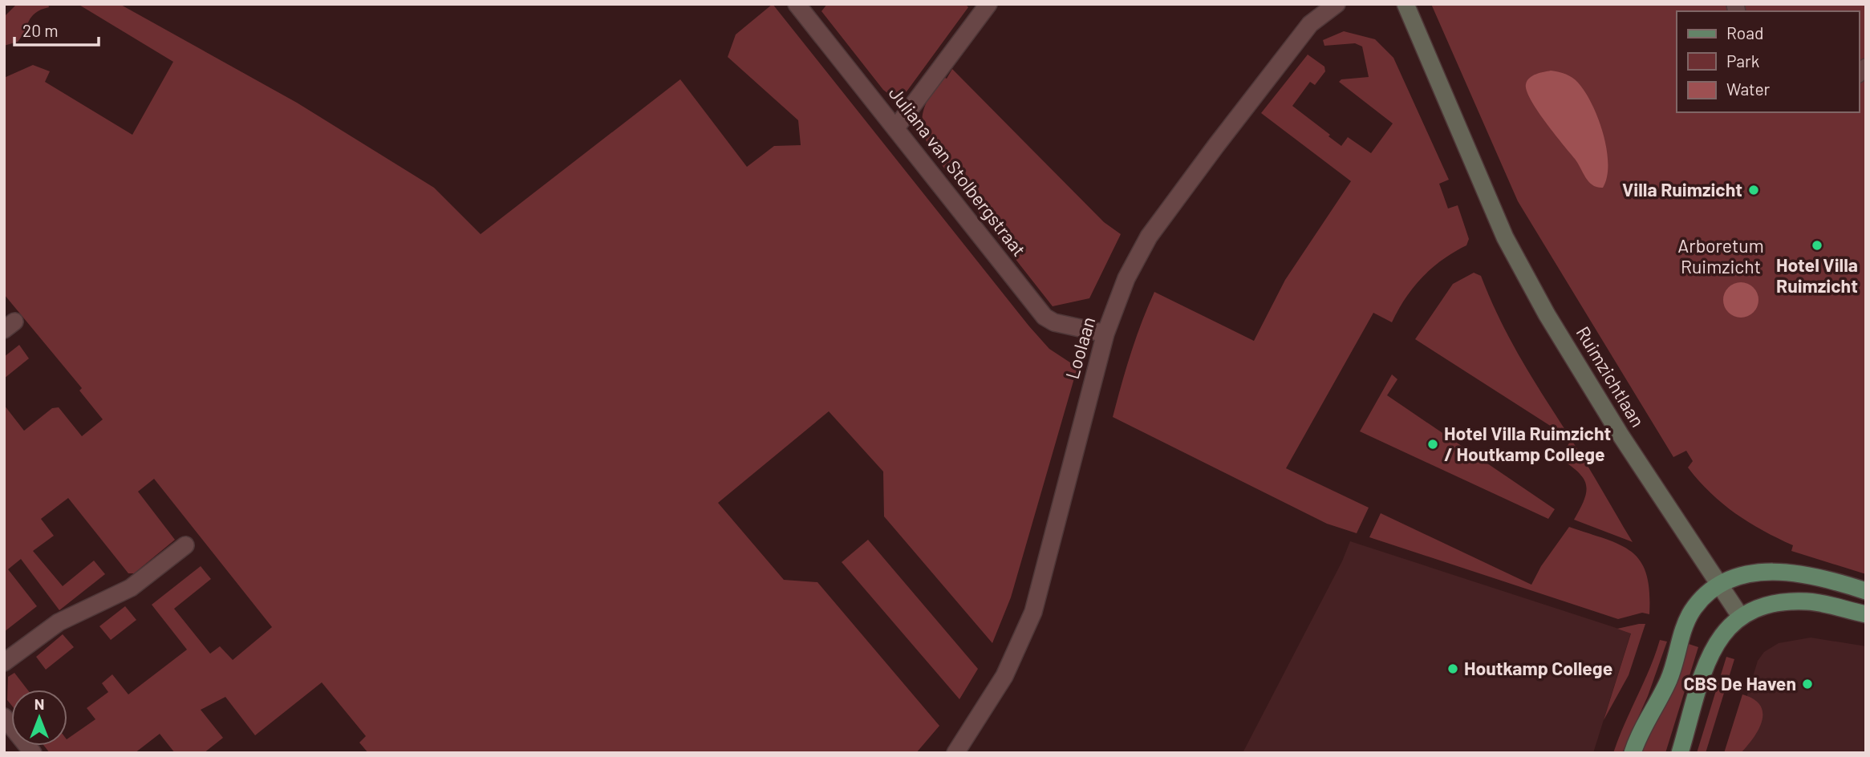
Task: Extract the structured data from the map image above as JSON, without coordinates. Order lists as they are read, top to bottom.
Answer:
{
  "streets": {
    "street": ["Juliana van Stolbergstraat", "Loolaan", "Ruimzichtlaan"]
  },
  "crossings": [
    ["Juliana van Stolbergstraat", "Loolaan"]
  ],
  "parks": ["Arboretum Ruimzicht"],
  "places": [
    "Villa Ruimzicht",
    "Hotel Villa Ruimzicht",
    "Hotel Villa Ruimzicht / Houtkamp College",
    "Houtkamp College",
    "CBS De Haven"
  ],
  "legend": ["Road", "Park", "Water"],
  "scale_bar": "20 m",
  "north": "top"
}
